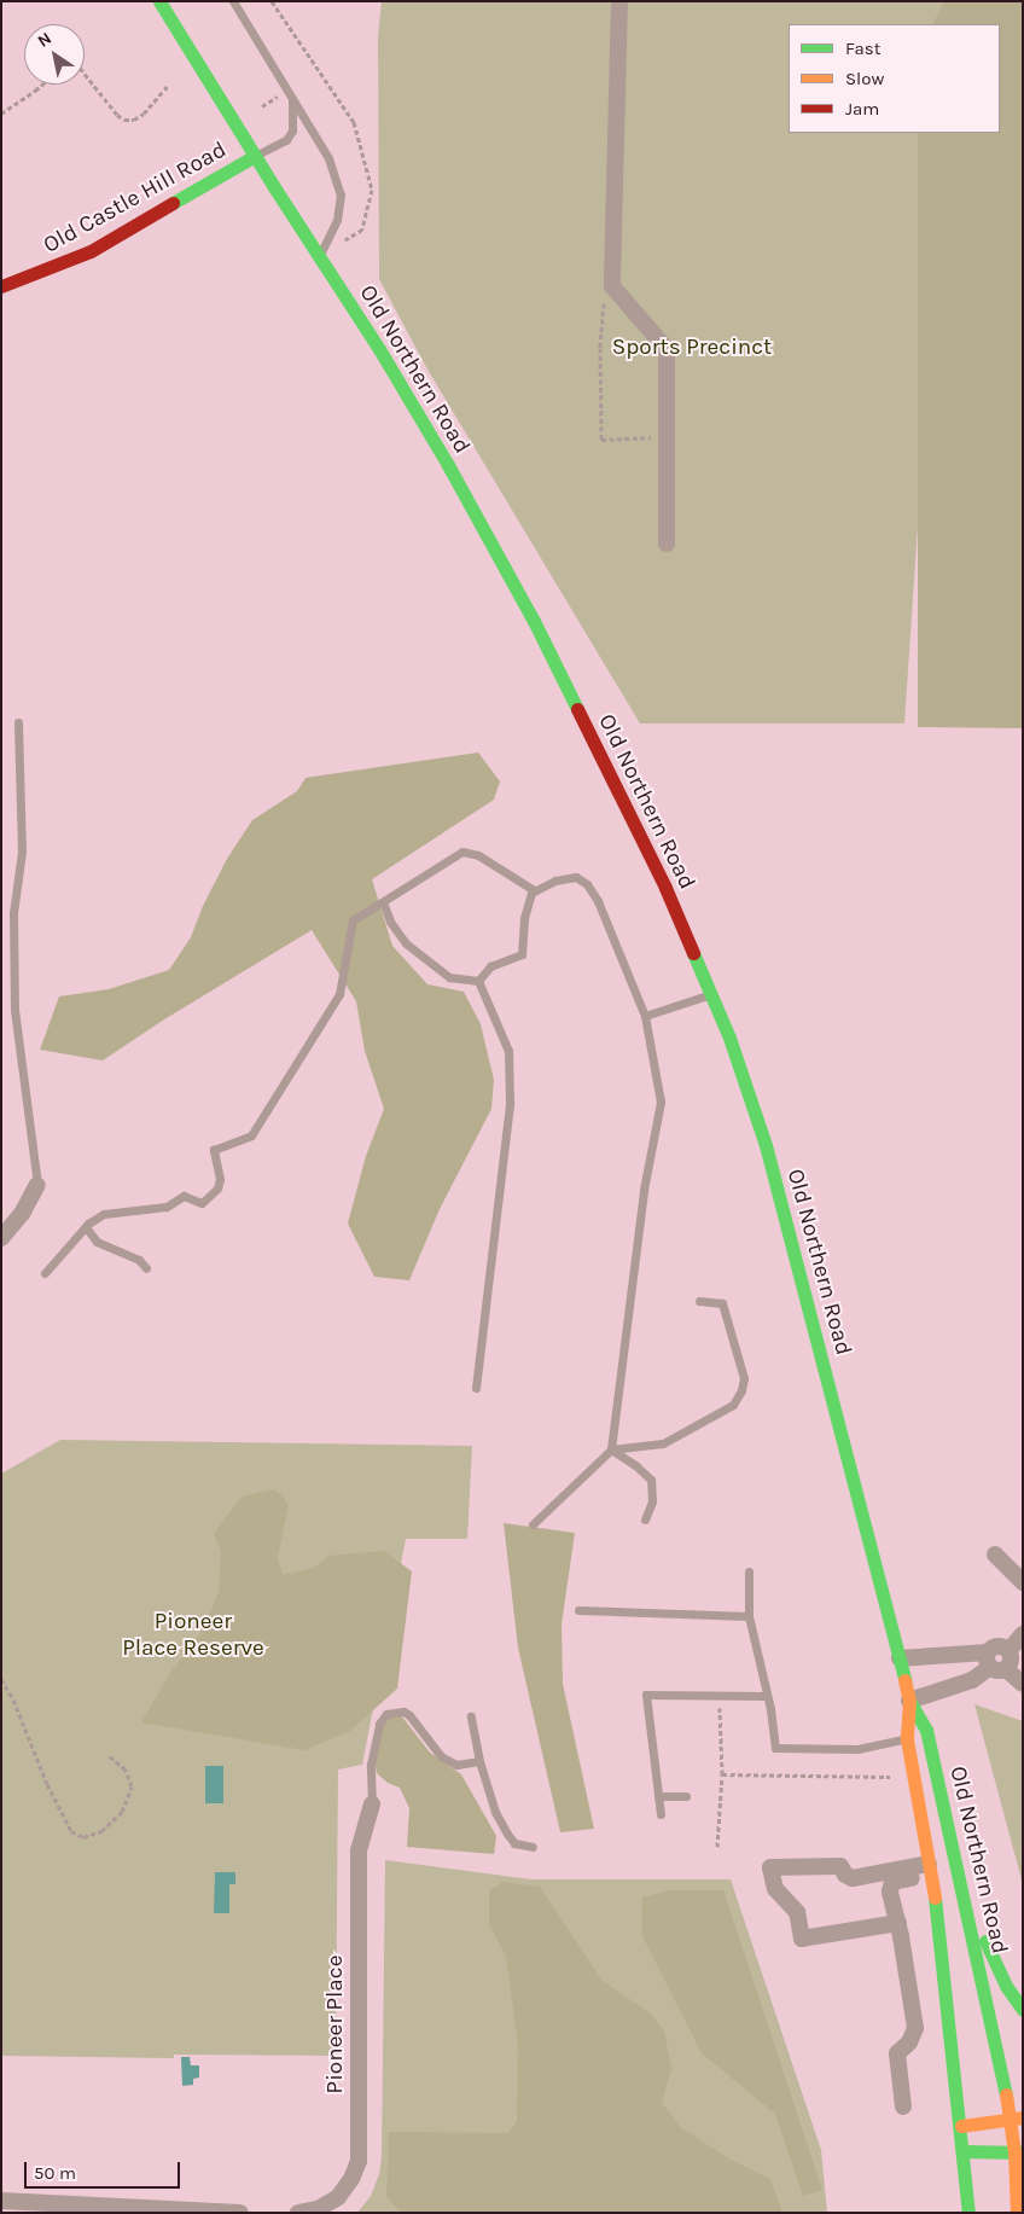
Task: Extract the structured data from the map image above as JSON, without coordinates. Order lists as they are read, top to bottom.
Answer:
{
  "streets": {
    "main road": ["Old Castle Hill Road", "Old Northern Road"],
    "street": ["Pioneer Place"]
  },
  "crossings": [
    ["Old Castle Hill Road", "Old Northern Road"]
  ],
  "parks": ["Sports Precinct", "Pioneer Place Reserve"],
  "legend": ["Fast", "Slow", "Jam"],
  "scale_bar": "50 m",
  "north": "top left"
}
